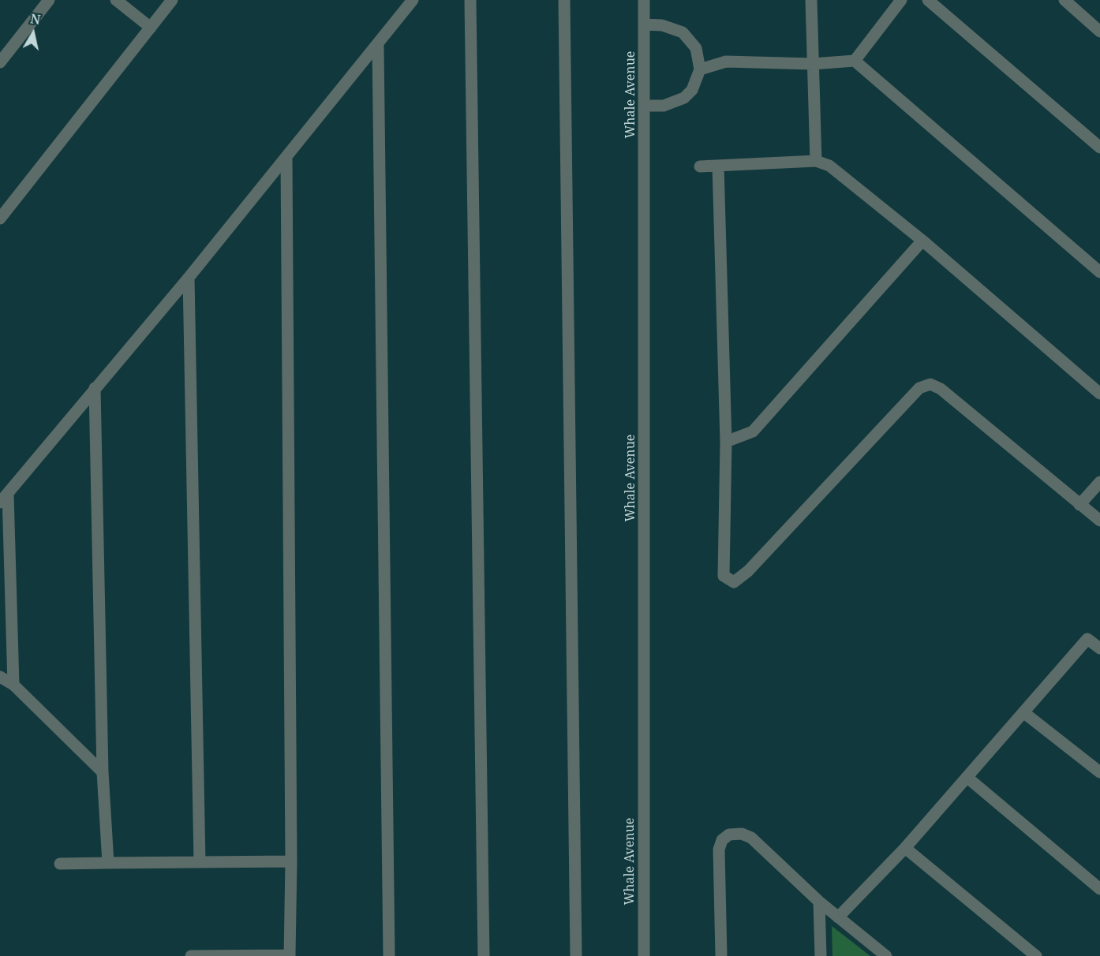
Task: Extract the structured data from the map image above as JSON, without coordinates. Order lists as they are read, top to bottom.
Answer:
{
  "streets": {
    "street": ["Whale Avenue"]
  },
  "north": "top"
}
